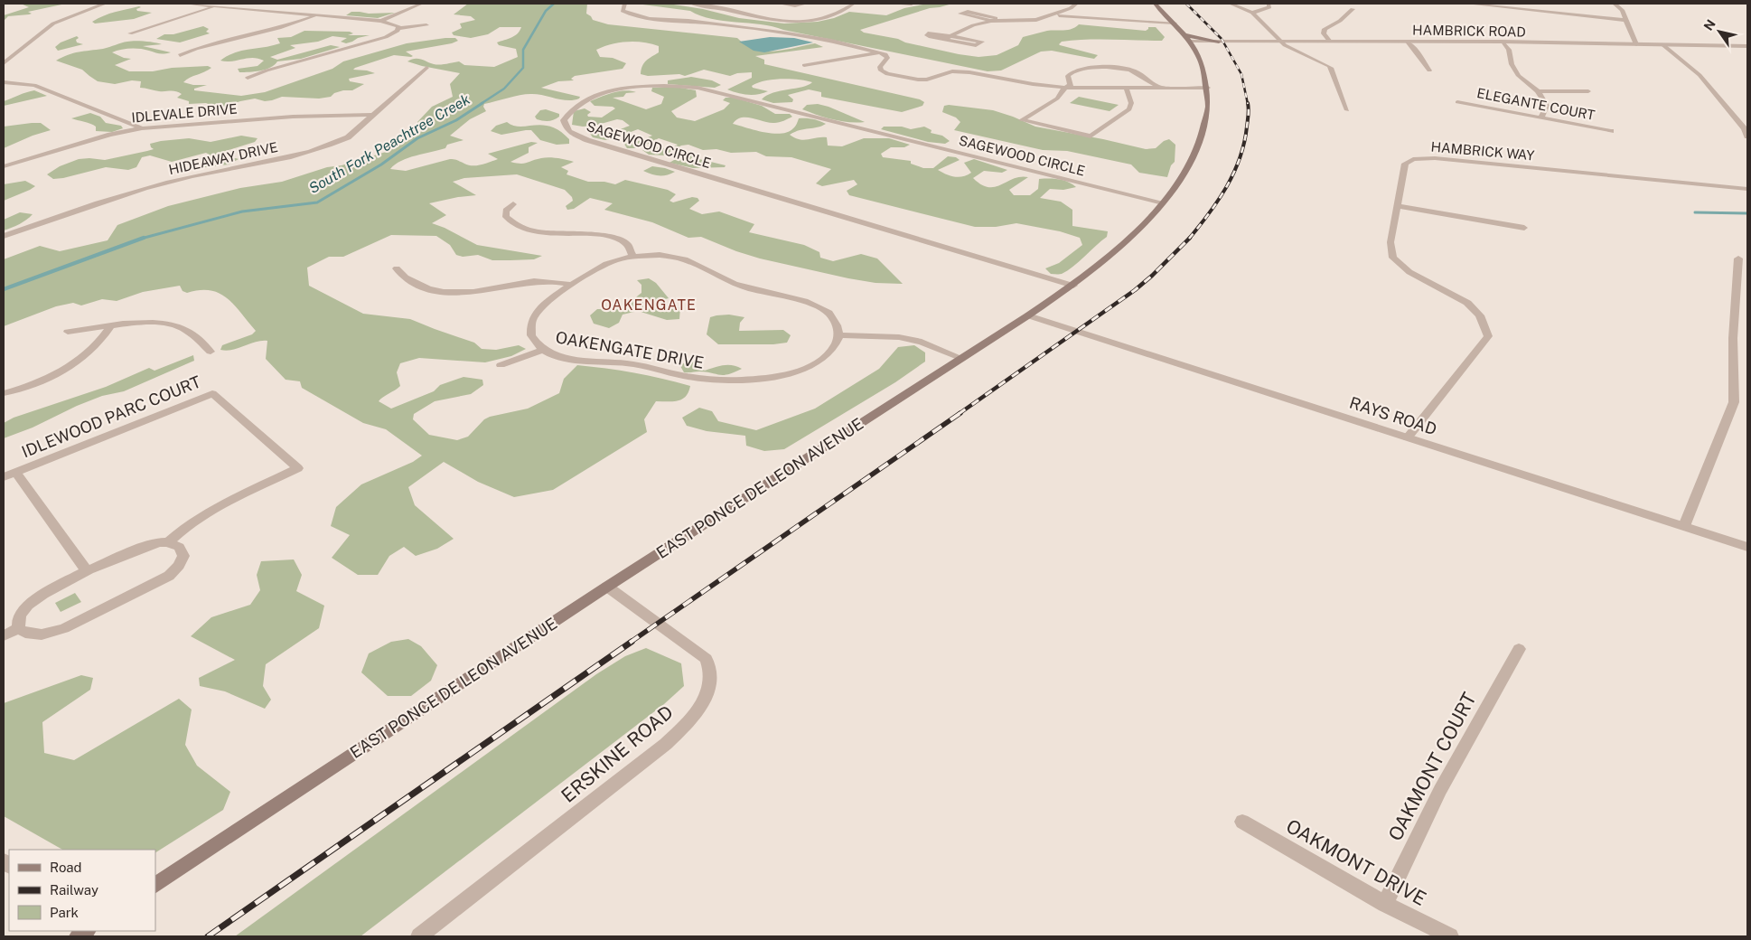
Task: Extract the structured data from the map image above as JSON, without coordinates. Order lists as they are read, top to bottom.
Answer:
{
  "streets": {
    "main road": ["EAST PONCE DE LEON AVENUE"],
    "street": [
      "HAMBRICK ROAD",
      "ELEGANTE COURT",
      "IDLEVALE DRIVE",
      "SAGEWOOD CIRCLE",
      "HAMBRICK WAY",
      "HIDEAWAY DRIVE",
      "OAKENGATE DRIVE",
      "RAYS ROAD",
      "IDLEWOOD PARC COURT",
      "ERSKINE ROAD",
      "OAKMONT COURT",
      "OAKMONT DRIVE"
    ]
  },
  "crossings": [
    ["HAMBRICK ROAD", "EAST PONCE DE LEON AVENUE"],
    ["IDLEVALE DRIVE", "HIDEAWAY DRIVE"],
    ["SAGEWOOD CIRCLE", "EAST PONCE DE LEON AVENUE"],
    ["HAMBRICK WAY", "RAYS ROAD"],
    ["RAYS ROAD", "EAST PONCE DE LEON AVENUE"],
    ["EAST PONCE DE LEON AVENUE", "ERSKINE ROAD"],
    ["OAKMONT COURT", "OAKMONT DRIVE"]
  ],
  "districts": ["OAKENGATE"],
  "water": ["South Fork Peachtree Creek"],
  "legend": ["Road", "Railway", "Park"],
  "north": "top left"
}
